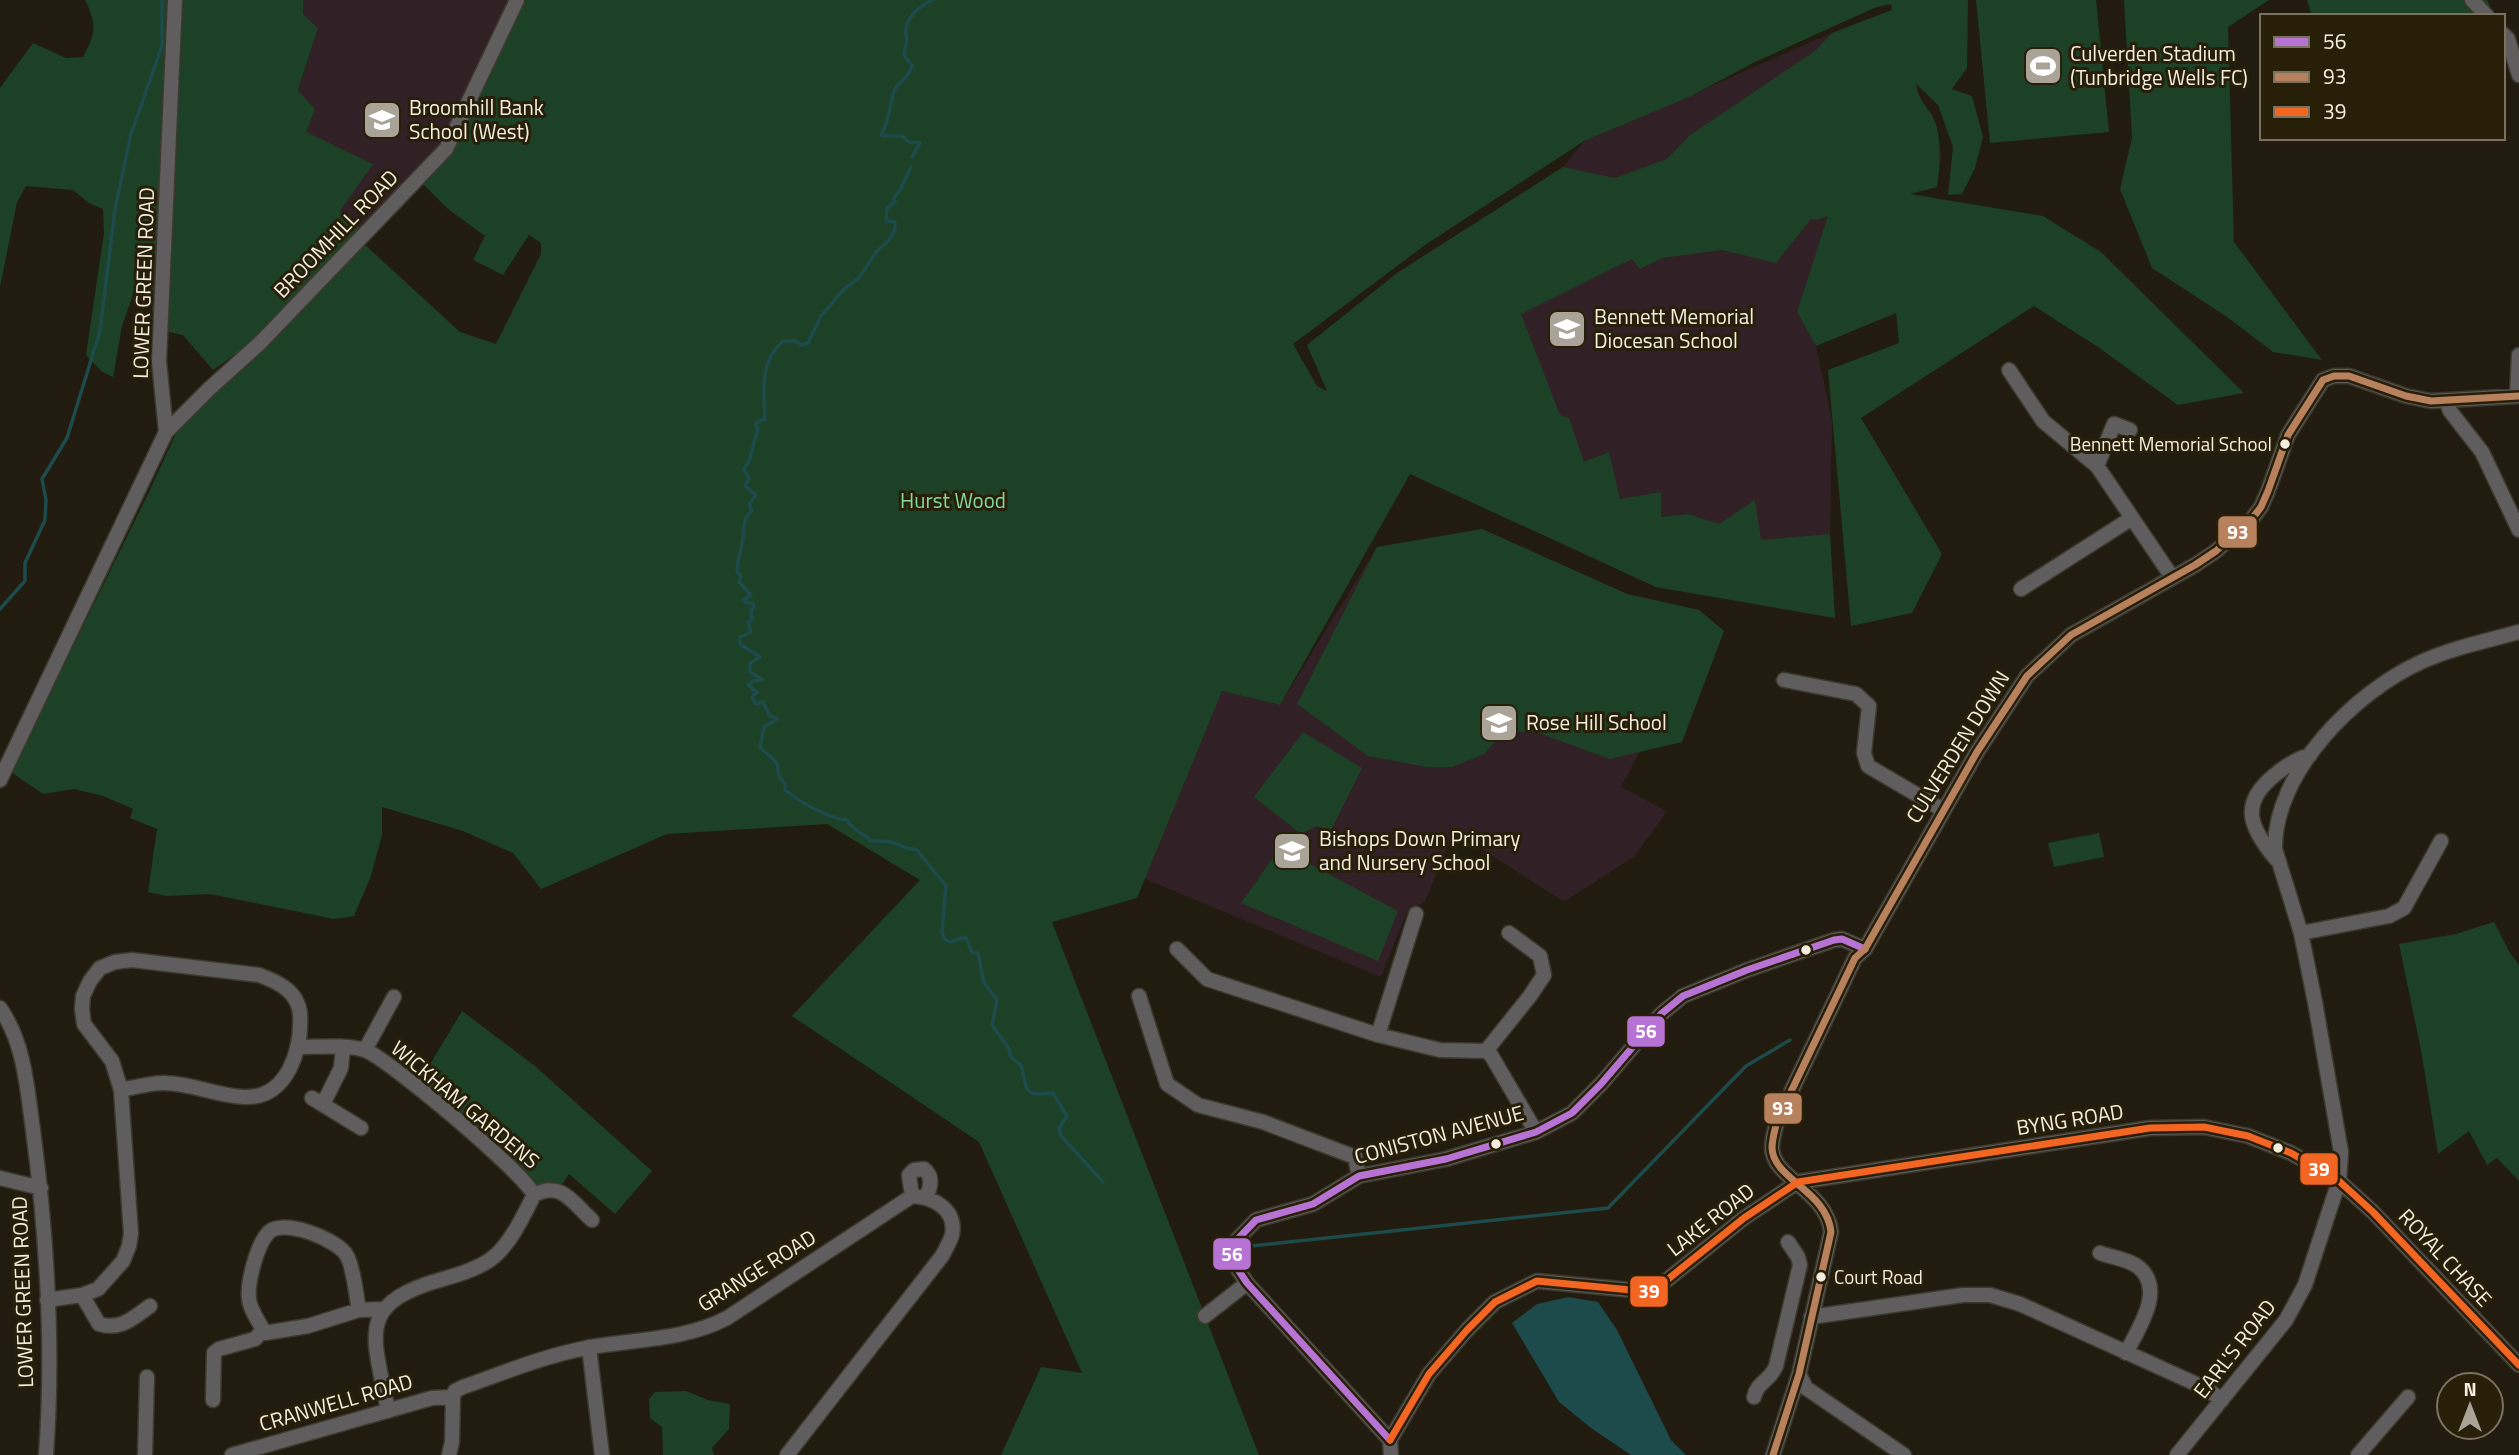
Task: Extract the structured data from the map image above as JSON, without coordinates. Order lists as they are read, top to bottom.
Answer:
{
  "streets": {
    "street": [
      "BROOMHILL ROAD",
      "LOWER GREEN ROAD",
      "CULVERDEN DOWN",
      "WICKHAM GARDENS",
      "BYNG ROAD",
      "CONISTON AVENUE",
      "LAKE ROAD",
      "ROYAL CHASE",
      "GRANGE ROAD",
      "EARL'S ROAD",
      "CRANWELL ROAD"
    ]
  },
  "crossings": [
    ["BROOMHILL ROAD", "LOWER GREEN ROAD"],
    ["CULVERDEN DOWN", "BYNG ROAD"],
    ["CULVERDEN DOWN", "CONISTON AVENUE"],
    ["CULVERDEN DOWN", "LAKE ROAD"],
    ["BYNG ROAD", "LAKE ROAD"],
    ["BYNG ROAD", "ROYAL CHASE"],
    ["BYNG ROAD", "EARL'S ROAD"],
    ["CONISTON AVENUE", "LAKE ROAD"],
    ["ROYAL CHASE", "EARL'S ROAD"],
    ["GRANGE ROAD", "CRANWELL ROAD"]
  ],
  "parks": ["Hurst Wood"],
  "places": {
    "sports": ["Culverden Stadium (Tunbridge Wells FC)"],
    "school or university": [
      "Broomhill Bank School (West)",
      "Bennett Memorial Diocesan School",
      "Rose Hill School",
      "Bishops Down Primary and Nursery School"
    ],
    "other": ["Bennett Memorial School", "Court Road"]
  },
  "lines": ["transit line 93", "transit line 56", "transit line 39"],
  "legend": ["56", "93", "39"],
  "north": "top"
}
